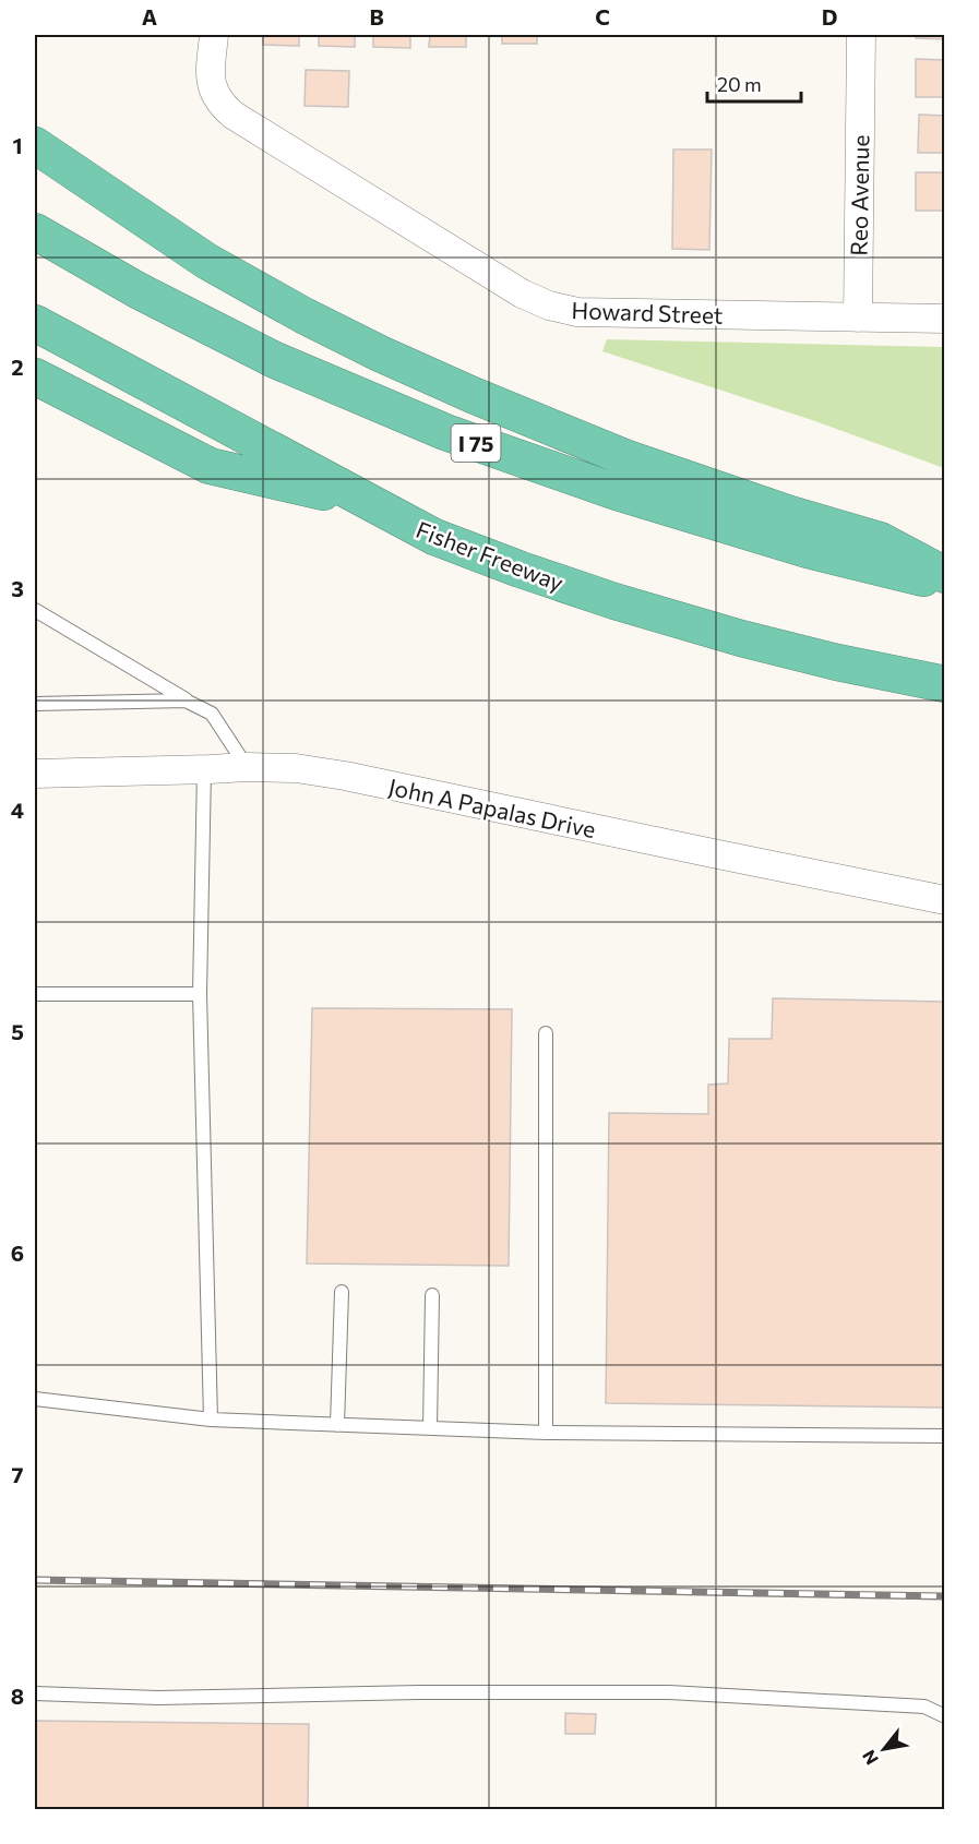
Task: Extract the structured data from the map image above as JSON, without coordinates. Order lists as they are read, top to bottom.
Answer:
{
  "streets": {
    "highway": ["I 75", "Fisher Freeway"],
    "street": ["Reo Avenue", "Howard Street", "John A Papalas Drive"]
  },
  "crossings": [
    ["Reo Avenue", "Howard Street"]
  ],
  "scale_bar": "20 m",
  "north": "bottom left",
  "grid": {
    "columns": [
      "A",
      "B",
      "C",
      "D"
    ],
    "rows": [
      "1",
      "2",
      "3",
      "4",
      "5",
      "6",
      "7",
      "8"
    ]
  }
}
